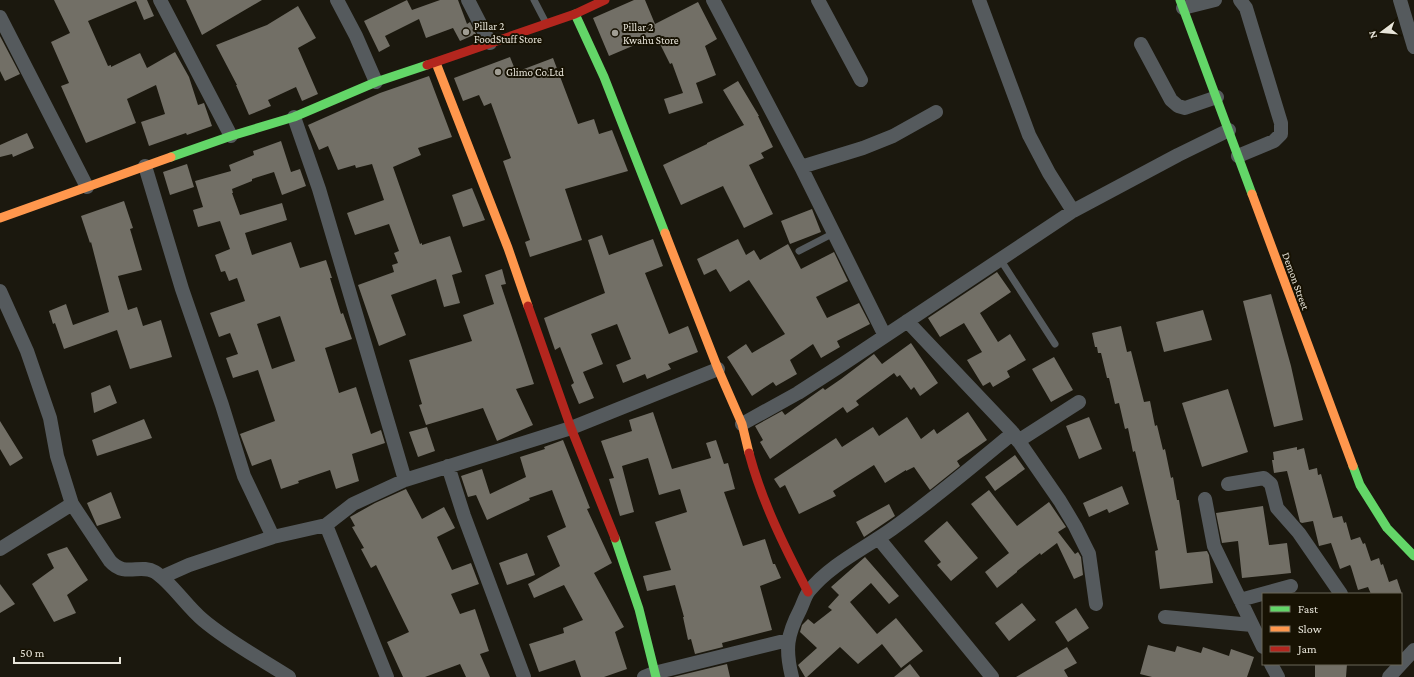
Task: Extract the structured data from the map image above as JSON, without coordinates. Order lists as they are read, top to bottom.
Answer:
{
  "streets": {
    "street": ["Demon Street"]
  },
  "places": ["Pillar 2 FoodStuff Store", "Pillar 2 Kwahu Store", "Glimo Co.Ltd"],
  "legend": ["Fast", "Slow", "Jam"],
  "scale_bar": "50 m",
  "north": "left"
}
